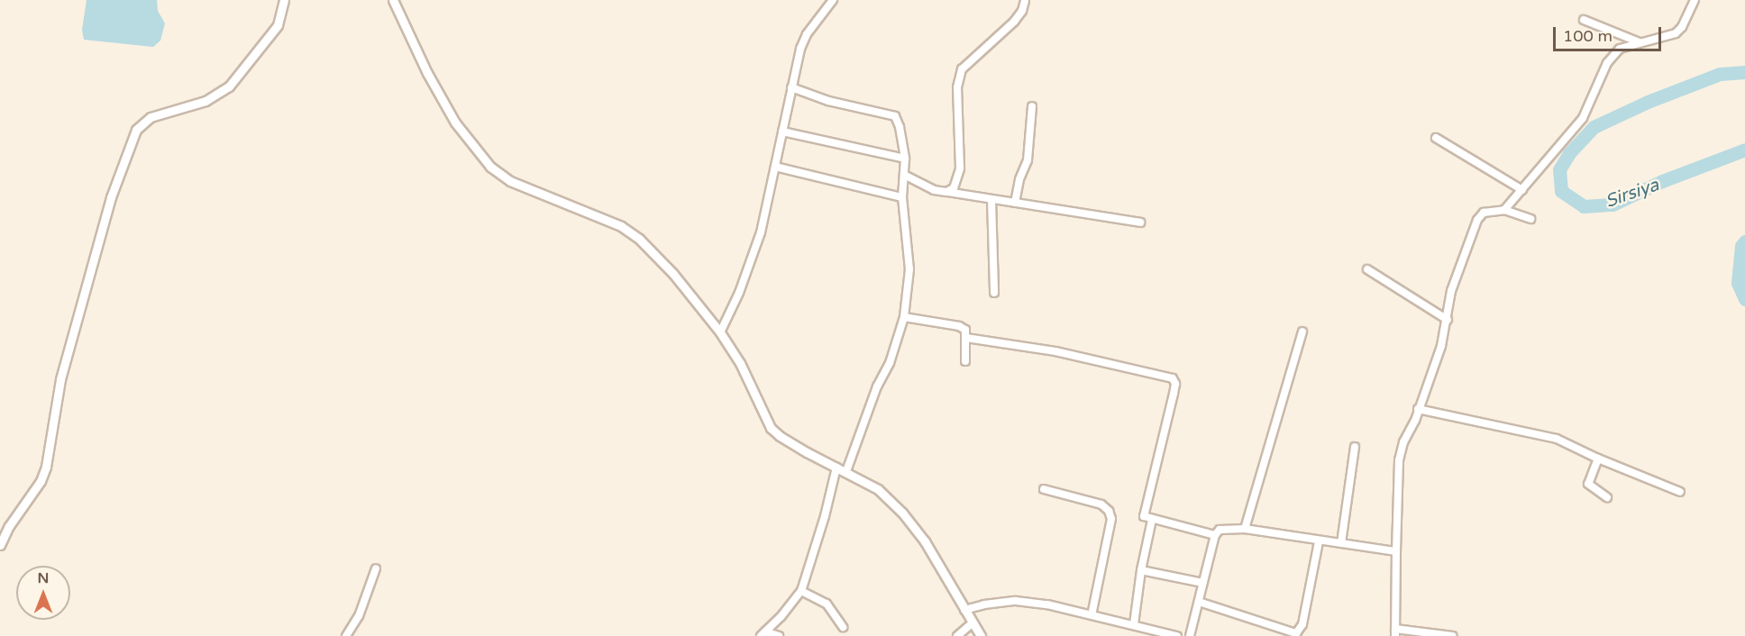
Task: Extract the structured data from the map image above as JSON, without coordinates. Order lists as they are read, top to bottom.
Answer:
{
  "water": ["Sirsiya"],
  "scale_bar": "100 m",
  "north": "top"
}
